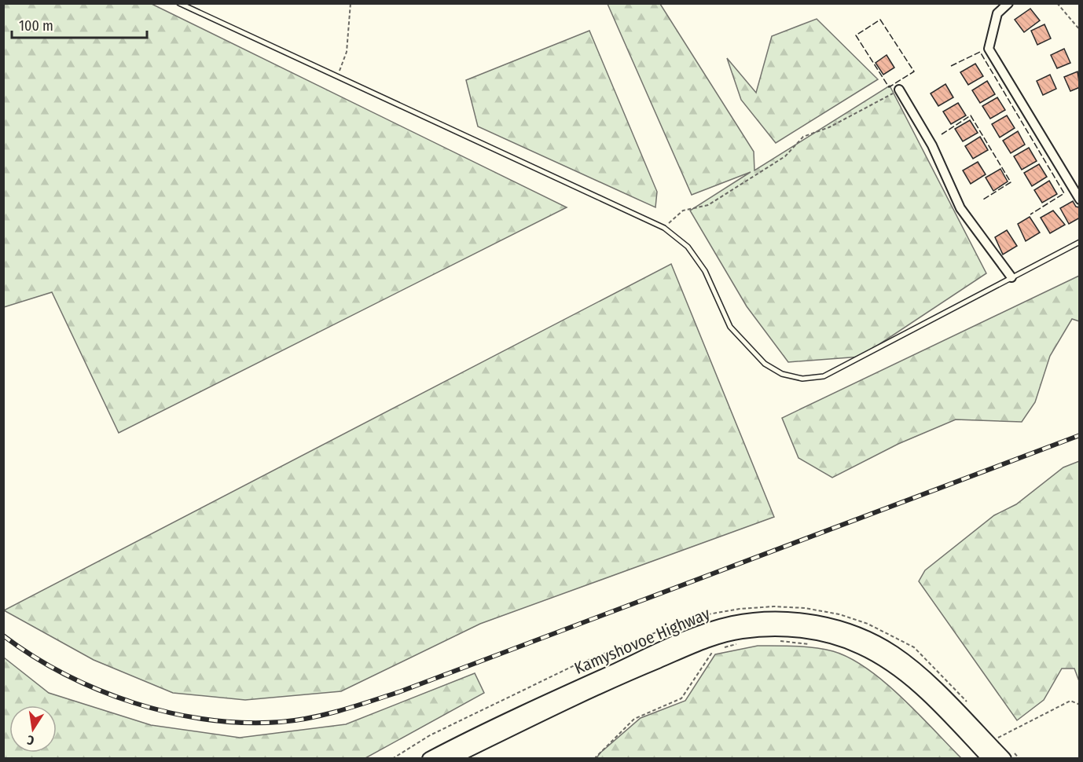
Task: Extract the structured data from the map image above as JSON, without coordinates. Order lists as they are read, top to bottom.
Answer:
{
  "streets": {
    "main road": ["Kamyshovoe Highway"]
  },
  "scale_bar": "100 m",
  "north": "bottom"
}
